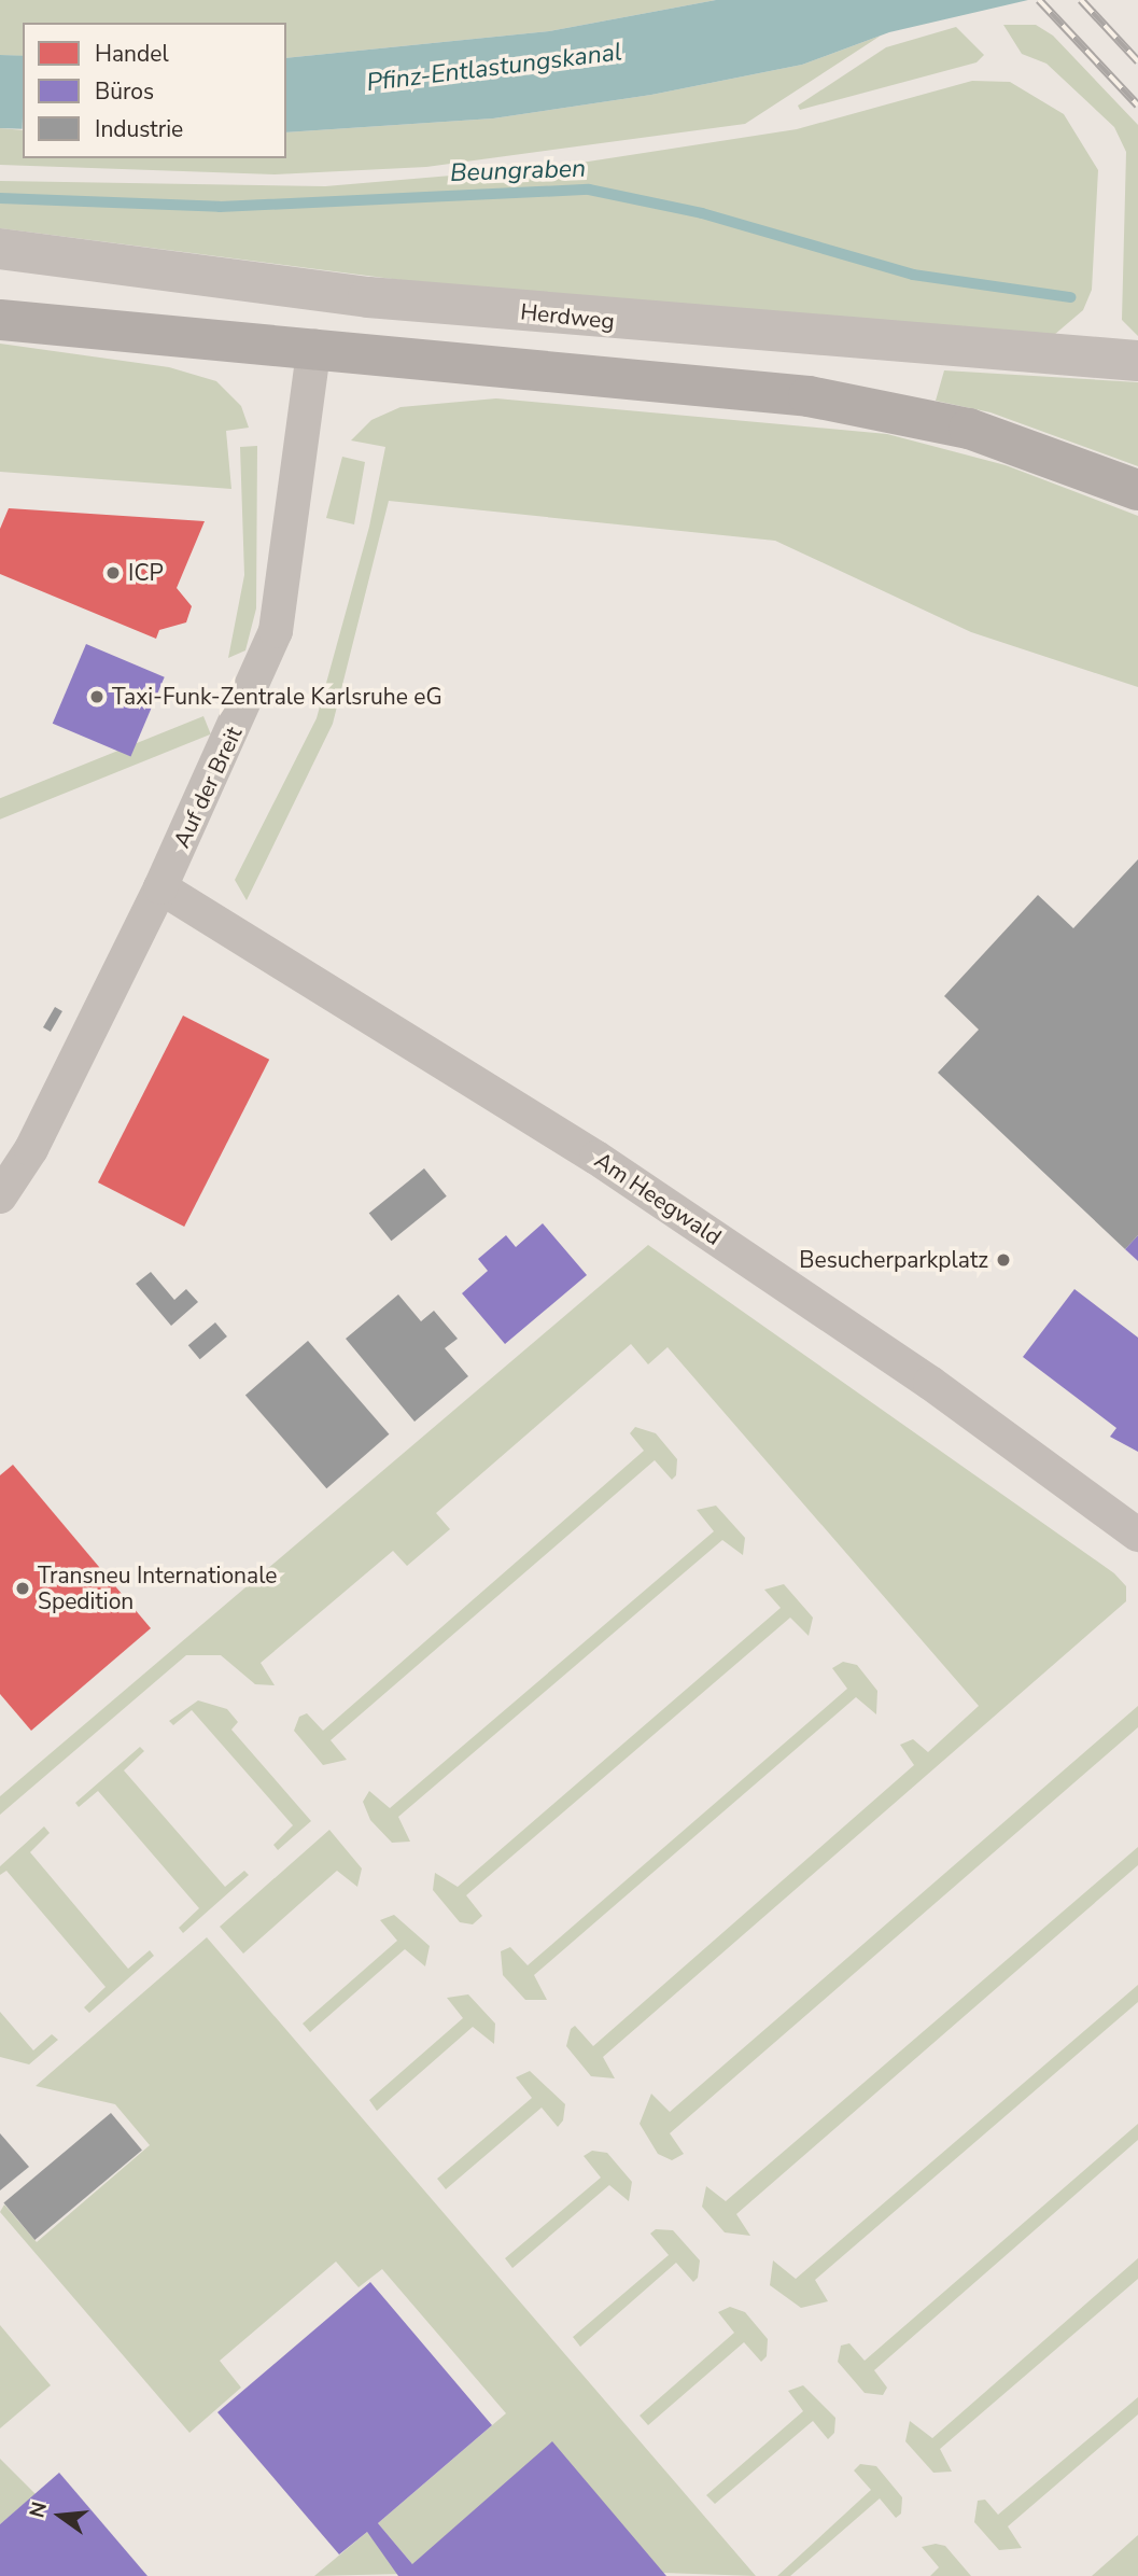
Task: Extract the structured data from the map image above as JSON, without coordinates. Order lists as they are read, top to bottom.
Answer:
{
  "streets": {
    "street": ["Herdweg", "Auf der Breit", "Am Heegwald"]
  },
  "crossings": [
    ["Auf der Breit", "Am Heegwald"]
  ],
  "water": ["Pfinz-Entlastungskanal", "Beungraben"],
  "places": [
    "ICP",
    "Taxi-Funk-Zentrale Karlsruhe eG",
    "Besucherparkplatz",
    "Transneu Internationale Spedition"
  ],
  "legend": ["Handel", "Büros", "Industrie"],
  "north": "left"
}
